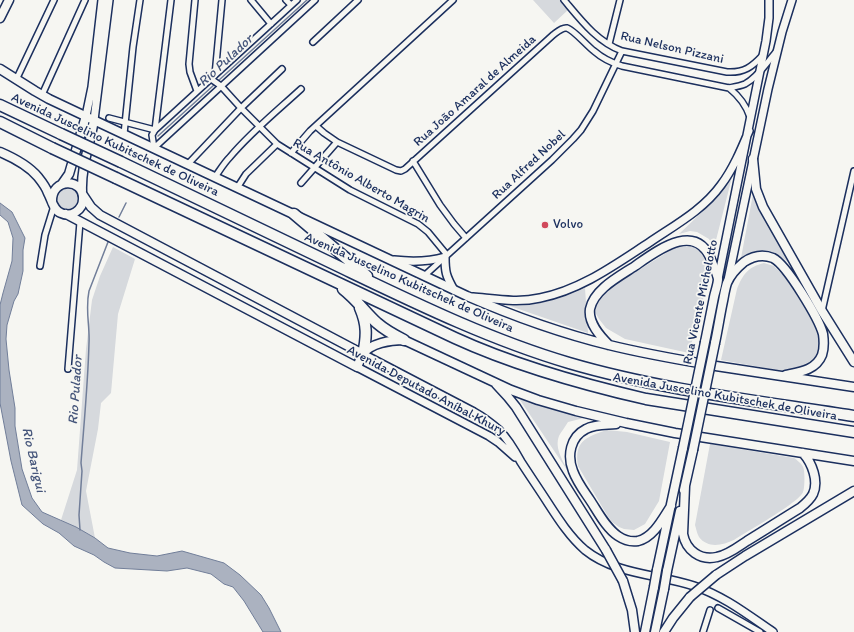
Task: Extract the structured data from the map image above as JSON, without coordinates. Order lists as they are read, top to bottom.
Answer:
{
  "streets": {
    "highway": ["Avenida Juscelino Kubitschek de Oliveira"],
    "main road": ["Rua Vicente Michelotto", "Avenida Deputado Aníbal Khury"],
    "street": [
      "Rua Nelson Pizzani",
      "Rua João Amaral de Almeida",
      "Rua Alfred Nobel",
      "Rua Antônio Alberto Magrin"
    ]
  },
  "crossings": [
    ["Rua Nelson Pizzani", "Rua João Amaral de Almeida"],
    ["Rua Nelson Pizzani", "Rua Alfred Nobel"],
    ["Rua Nelson Pizzani", "Rua Vicente Michelotto"],
    ["Rua Alfred Nobel", "Rua Antônio Alberto Magrin"]
  ],
  "water": ["Rio Pulador", "Rio Barigui"],
  "places": ["Volvo"]
}
